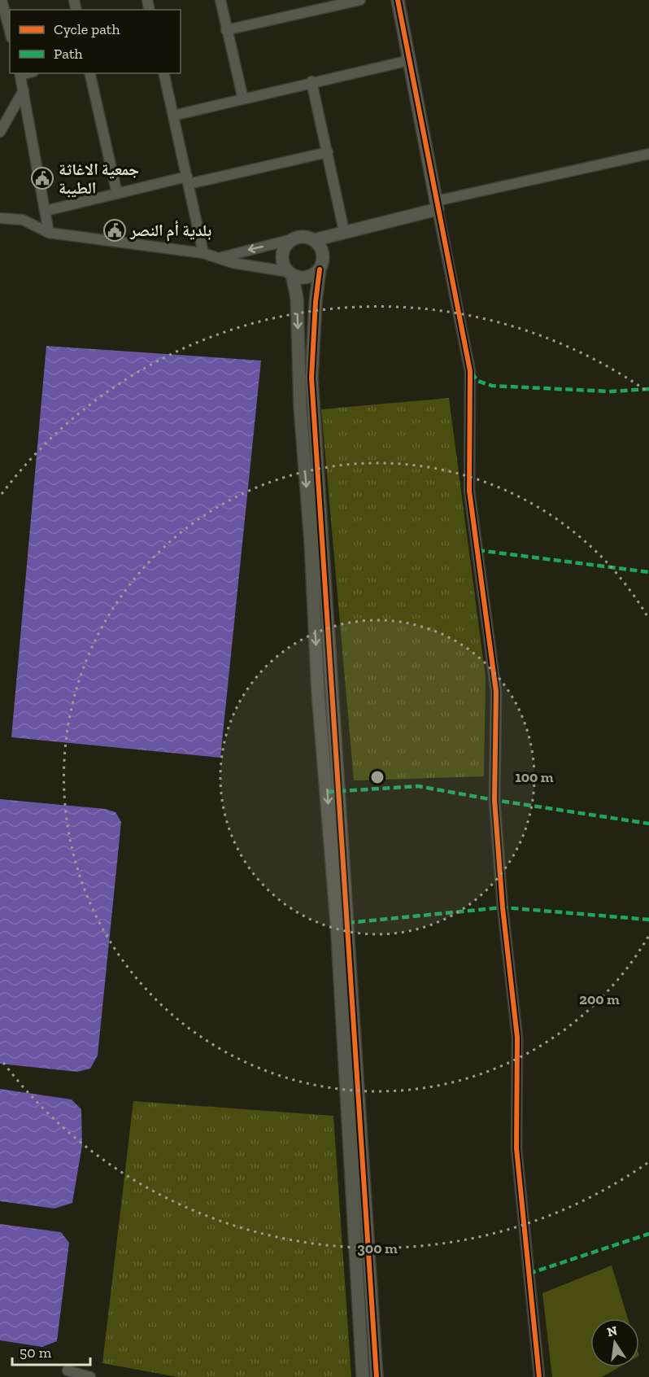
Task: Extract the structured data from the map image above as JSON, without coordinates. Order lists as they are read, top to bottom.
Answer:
{
  "places": {
    "public building": ["جمعية الاغاثة الطيبة", "بلدية أم النصر"]
  },
  "legend": ["Cycle path", "Path"],
  "scale_bar": "50 m",
  "north": "top",
  "rings": ["100 m", "200 m", "300 m"]
}
